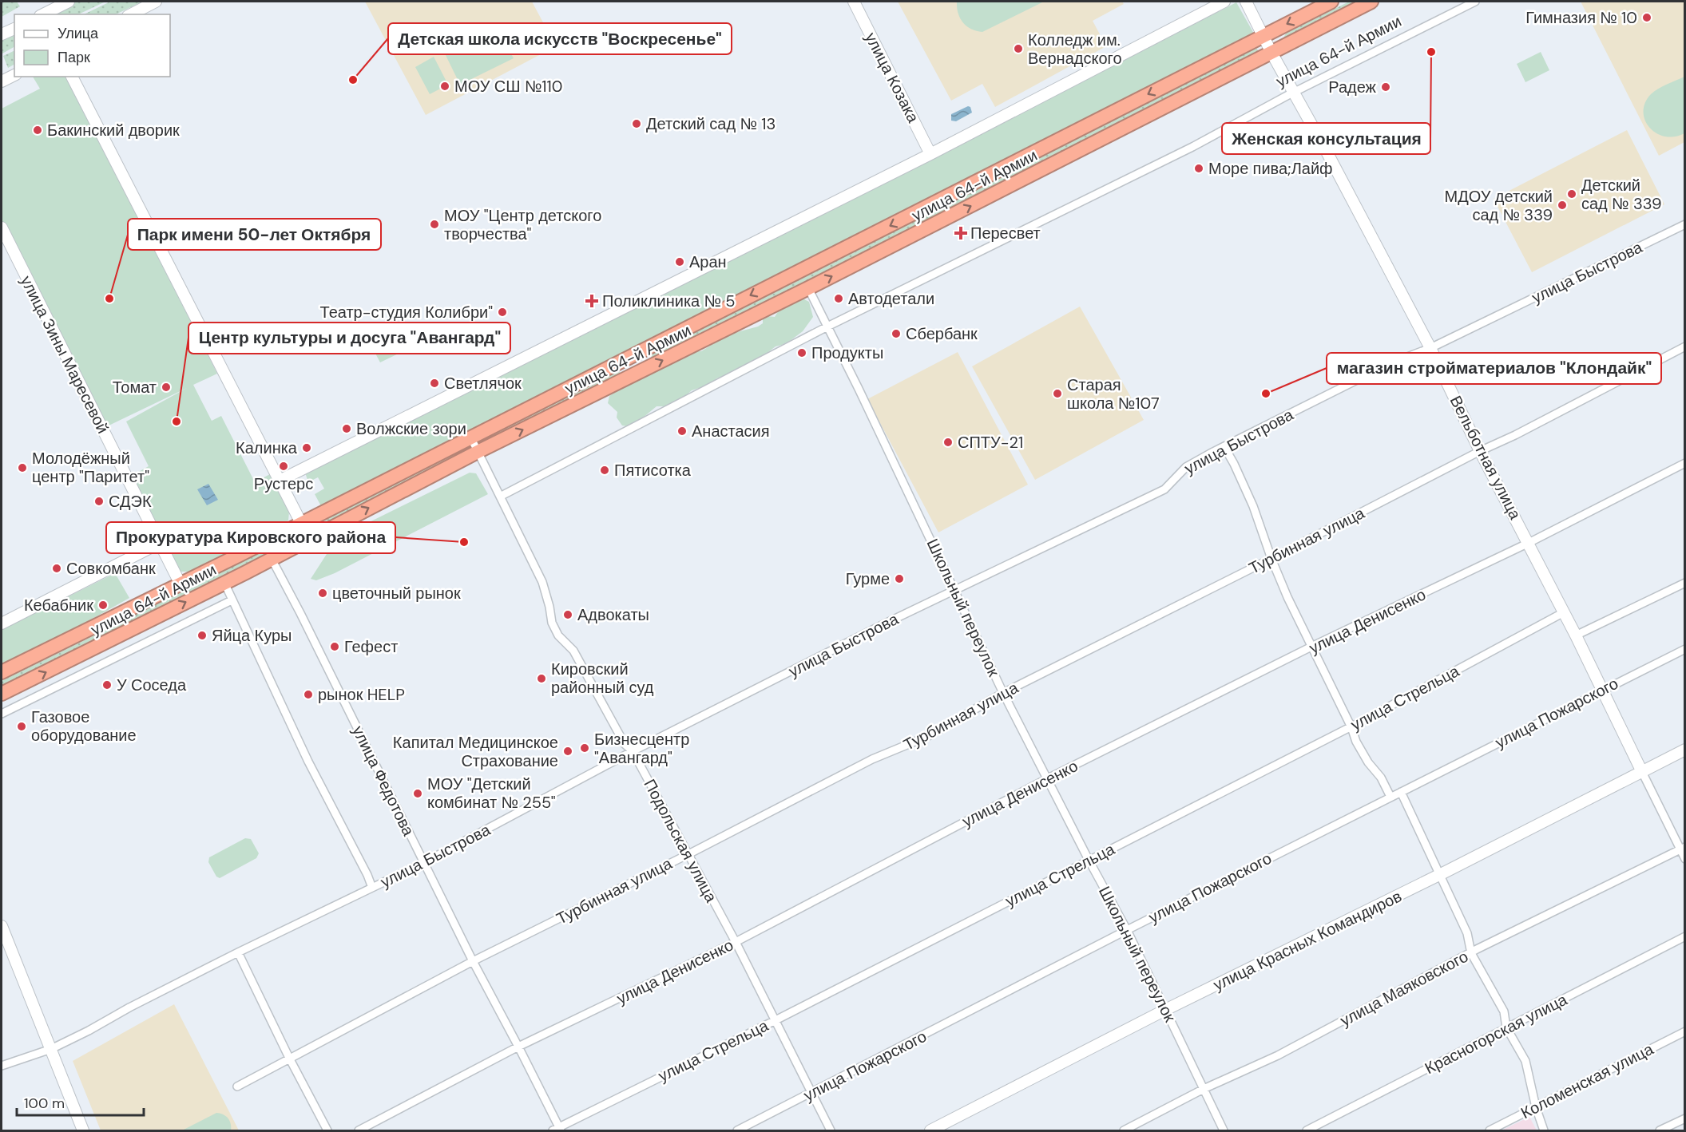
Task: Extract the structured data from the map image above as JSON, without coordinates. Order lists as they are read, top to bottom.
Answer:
{
  "streets": {
    "highway": ["улица 64-й Армии"],
    "street": [
      "улица Козака",
      "улица Быстрова",
      "улица Зины Маресевой",
      "Вельботная улица",
      "Турбинная улица",
      "Школьный переулок",
      "улица Денисенко",
      "улица Стрельца",
      "улица Пожарского",
      "улица Федотова",
      "Подольская улица",
      "улица Красных Командиров",
      "улица Маяковского",
      "Красногорская улица",
      "Коломенская улица"
    ]
  },
  "crossings": [
    ["улица 64-й Армии", "улица Зины Маресевой"],
    ["улица 64-й Армии", "Вельботная улица"],
    ["улица 64-й Армии", "Школьный переулок"],
    ["улица 64-й Армии", "улица Федотова"],
    ["улица 64-й Армии", "Подольская улица"],
    ["улица Быстрова", "Вельботная улица"],
    ["улица Быстрова", "Школьный переулок"],
    ["улица Быстрова", "улица Федотова"],
    ["улица Быстрова", "Подольская улица"],
    ["Вельботная улица", "Турбинная улица"],
    ["Вельботная улица", "улица Денисенко"],
    ["Вельботная улица", "улица Стрельца"],
    ["Вельботная улица", "улица Пожарского"],
    ["Вельботная улица", "улица Красных Командиров"],
    ["Вельботная улица", "улица Маяковского"],
    ["Турбинная улица", "Школьный переулок"],
    ["Турбинная улица", "улица Федотова"],
    ["Турбинная улица", "Подольская улица"],
    ["Школьный переулок", "улица Денисенко"],
    ["Школьный переулок", "улица Стрельца"],
    ["Школьный переулок", "улица Пожарского"],
    ["Школьный переулок", "улица Красных Командиров"],
    ["Школьный переулок", "улица Маяковского"],
    ["улица Денисенко", "улица Федотова"],
    ["улица Денисенко", "Подольская улица"],
    ["улица Стрельца", "улица Федотова"],
    ["улица Стрельца", "Подольская улица"],
    ["улица Пожарского", "Подольская улица"]
  ],
  "places": {
    "other": [
      "Гимназия № 10",
      "Колледж им. Вернадского",
      "Женская консультация",
      "Детская школа искусств \"Воскресенье\"",
      "МОУ СШ №110",
      "Радеж",
      "Детский сад № 13",
      "Бакинский дворик",
      "Море пива;Лайф",
      "Детский сад № 339",
      "МДОУ детский сад № 339",
      "МОУ \"Центр детского творчества\"",
      "Аран",
      "Парк имени 50-лет Октября",
      "Автодетали",
      "Театр-студия Колибри\"",
      "Сбербанк",
      "Продукты",
      "Светлячок",
      "Томат",
      "Старая школа №107",
      "магазин стройматериалов \"Клондайк\"",
      "Центр культуры и досуга \"Авангард\"",
      "Волжские зори",
      "Анастасия",
      "СПТУ-21",
      "Калинка",
      "Рустерс",
      "Молодёжный центр \"Паритет\"",
      "Пятисотка",
      "СДЭК",
      "Прокуратура Кировского района",
      "Совкомбанк",
      "Гурме",
      "цветочный рынок",
      "Кебабник",
      "Адвокаты",
      "Яйца Куры",
      "Гефест",
      "Кировский районный суд",
      "У Соседа",
      "рынок HELP",
      "Газовое оборудование",
      "Бизнесцентр \"Авангард\"",
      "Капитал Медицинское Страхование",
      "МОУ \"Детский комбинат № 255\""
    ],
    "health": ["Пересвет", "Поликлиника № 5"]
  },
  "legend": ["Улица", "Парк"],
  "scale_bar": "100 m"
}
